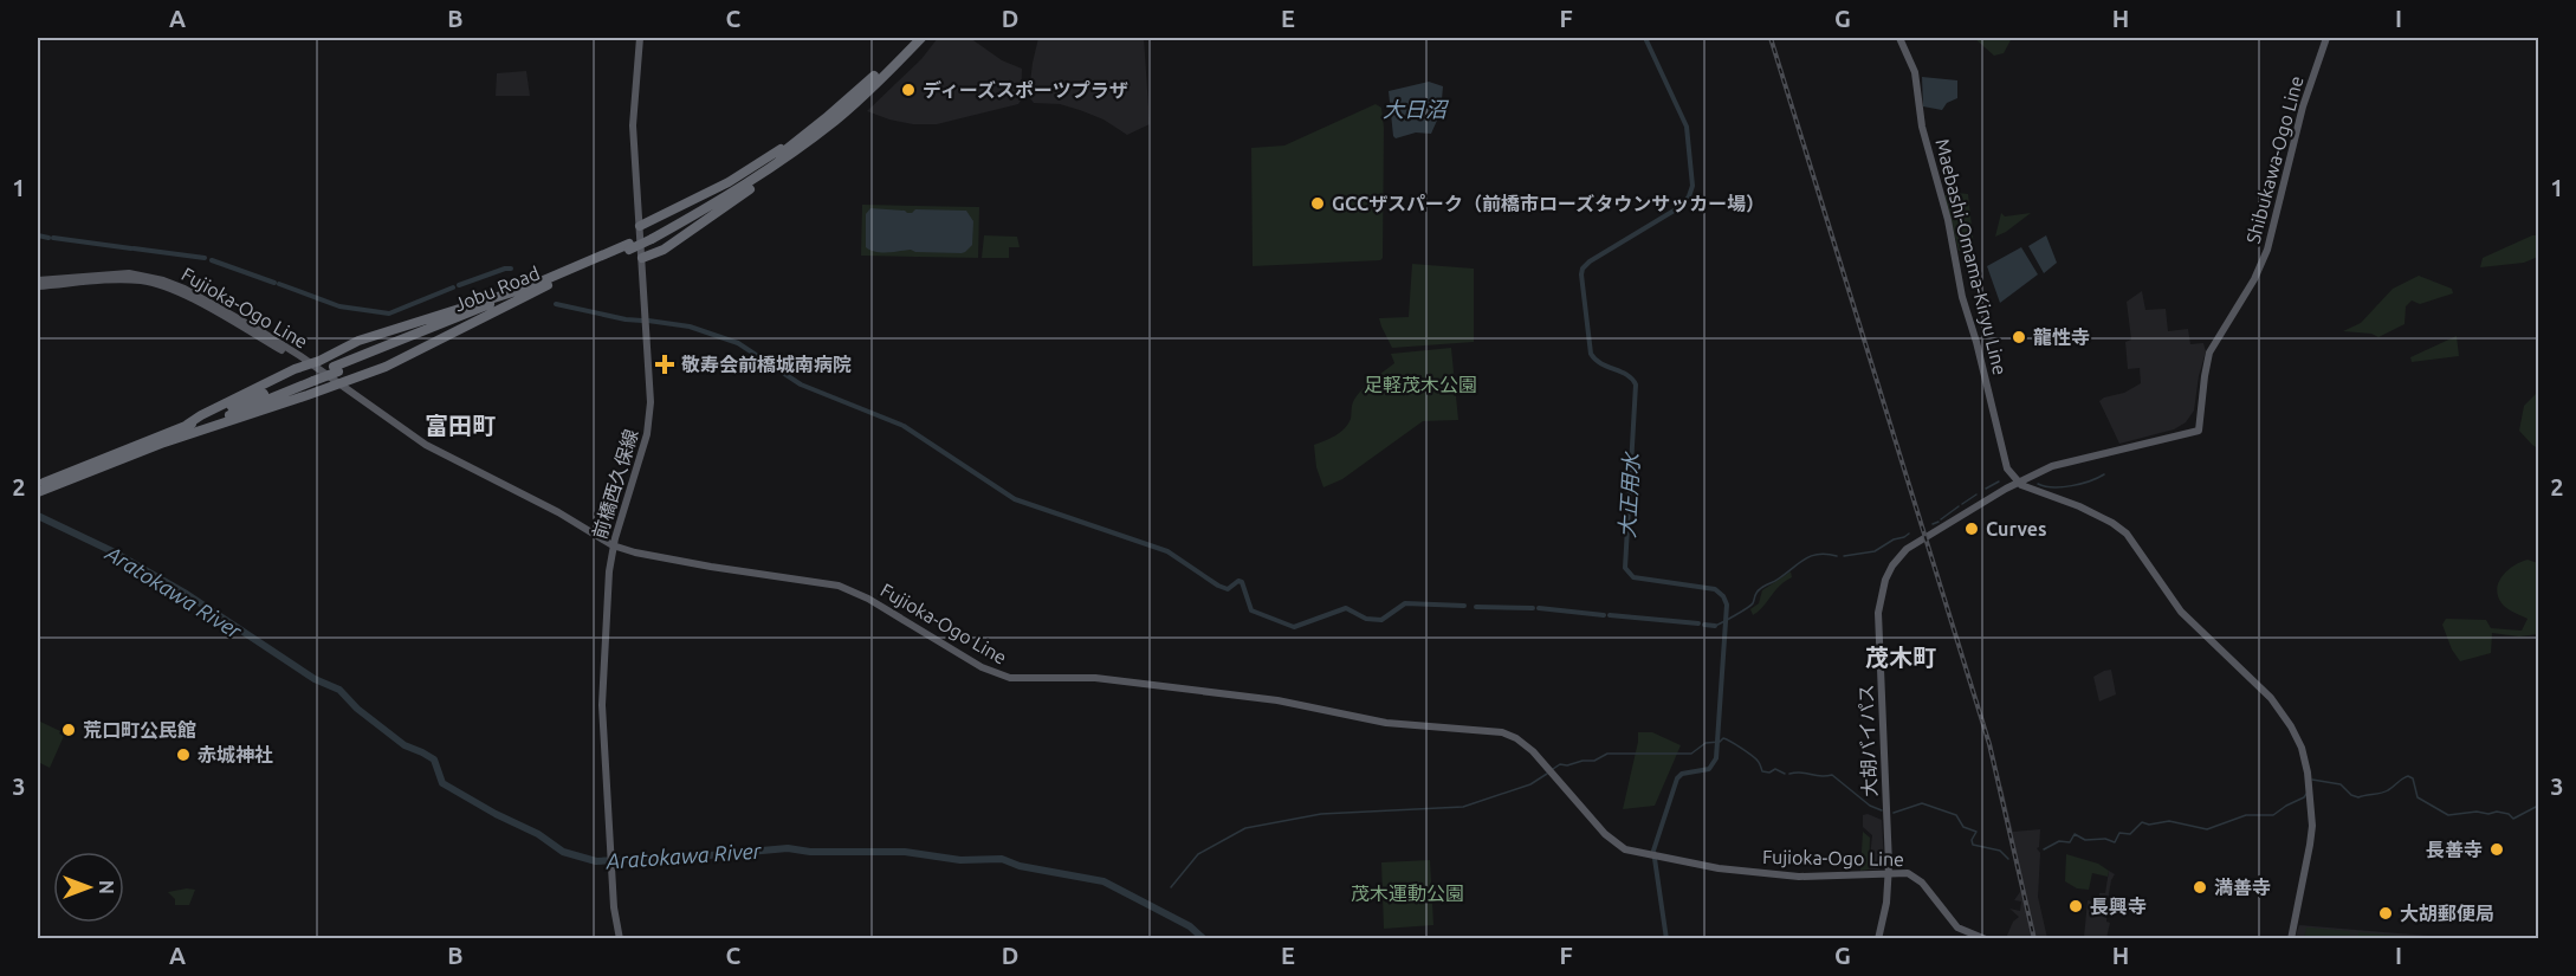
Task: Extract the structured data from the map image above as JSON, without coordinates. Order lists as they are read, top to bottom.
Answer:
{
  "streets": {
    "highway": ["Jobu Road"],
    "main road": [
      "Shibukawa-Ogo Line",
      "Maebashi-Omama-Kiryu Line",
      "Fujioka-Ogo Line",
      "前橋西久保線",
      "大胡バイパス"
    ]
  },
  "crossings": [
    ["Shibukawa-Ogo Line", "Maebashi-Omama-Kiryu Line"],
    ["Shibukawa-Ogo Line", "大胡バイパス"],
    ["Maebashi-Omama-Kiryu Line", "大胡バイパス"],
    ["Fujioka-Ogo Line", "前橋西久保線"],
    ["Fujioka-Ogo Line", "大胡バイパス"]
  ],
  "districts": ["富田町", "茂木町"],
  "water": ["大日沼", "大正用水", "Aratokawa River"],
  "parks": ["足軽茂木公園", "茂木運動公園"],
  "places": {
    "other": [
      "ディーズスポーツプラザ",
      "GCCザスパーク（前橋市ローズタウンサッカー場）",
      "龍性寺",
      "Curves",
      "荒口町公民館",
      "赤城神社",
      "長善寺",
      "満善寺",
      "長興寺",
      "大胡郵便局"
    ],
    "health": ["敬寿会前橋城南病院"]
  },
  "north": "right",
  "grid": {
    "columns": [
      "A",
      "B",
      "C",
      "D",
      "E",
      "F",
      "G",
      "H",
      "I"
    ],
    "rows": ["1", "2", "3"]
  }
}
